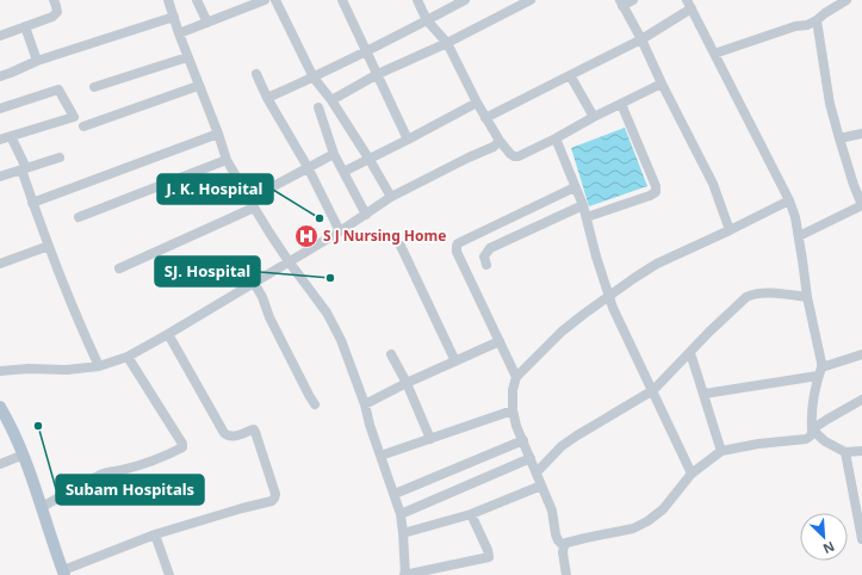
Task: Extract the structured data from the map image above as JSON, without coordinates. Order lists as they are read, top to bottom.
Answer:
{
  "places": {
    "other": ["J. K. Hospital", "SJ. Hospital", "Subam Hospitals"],
    "hospital": ["S J Nursing Home"]
  },
  "north": "bottom right"
}
